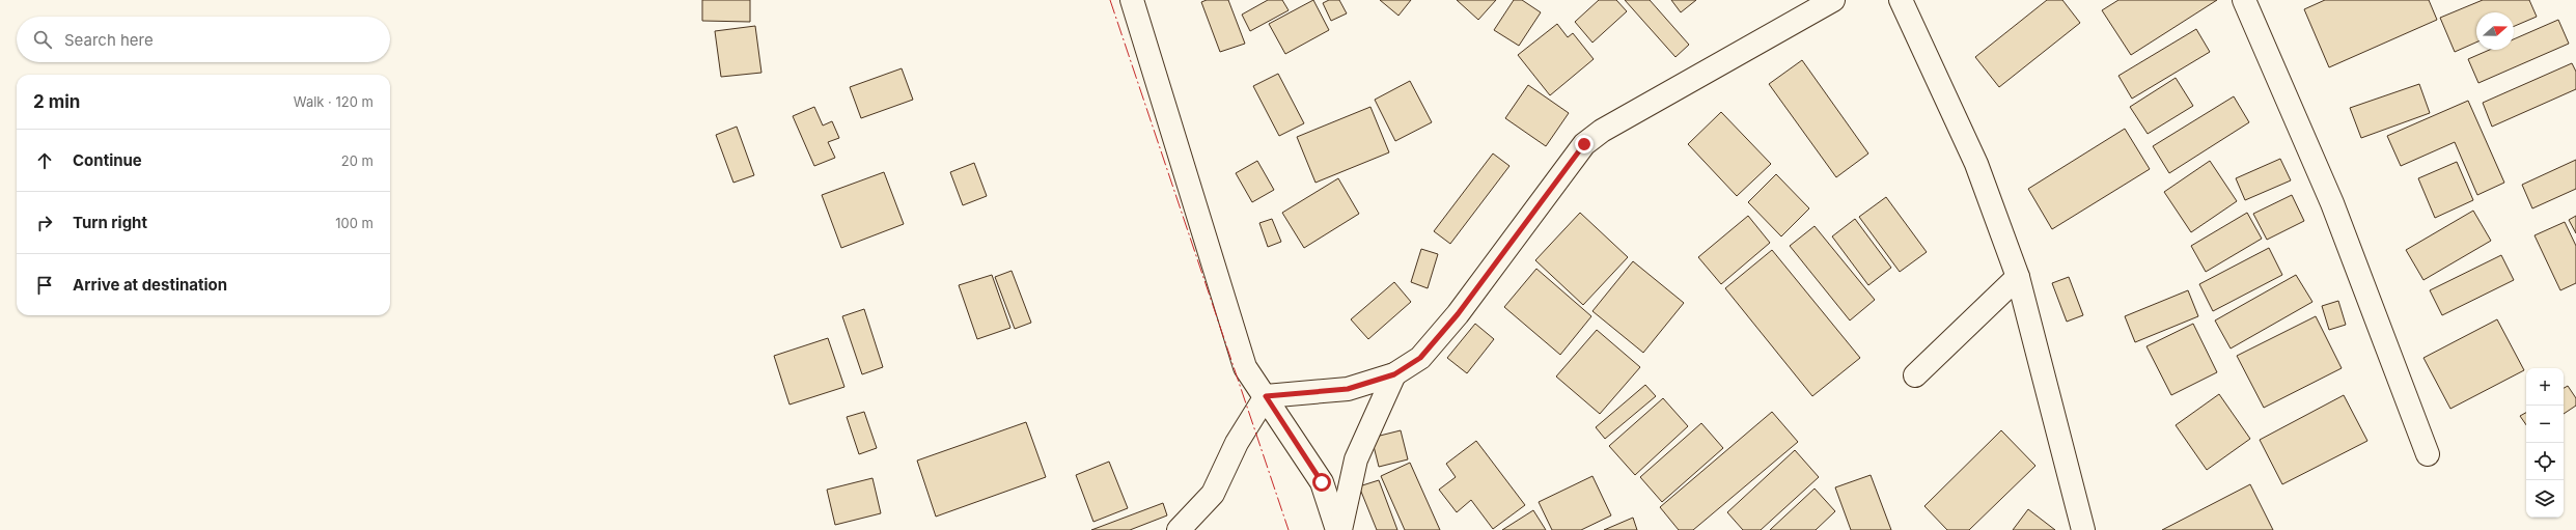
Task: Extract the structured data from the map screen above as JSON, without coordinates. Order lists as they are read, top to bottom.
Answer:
{
  "north": "right",
  "page": {
    "search": "Search here",
    "heading": ["2 min", "Walk · 120 m"],
    "list": [
      ["Continue", "20 m"],
      ["Turn right", "100 m"],
      "Arrive at destination"
    ],
    "map_buttons": ["+", "−"]
  }
}
